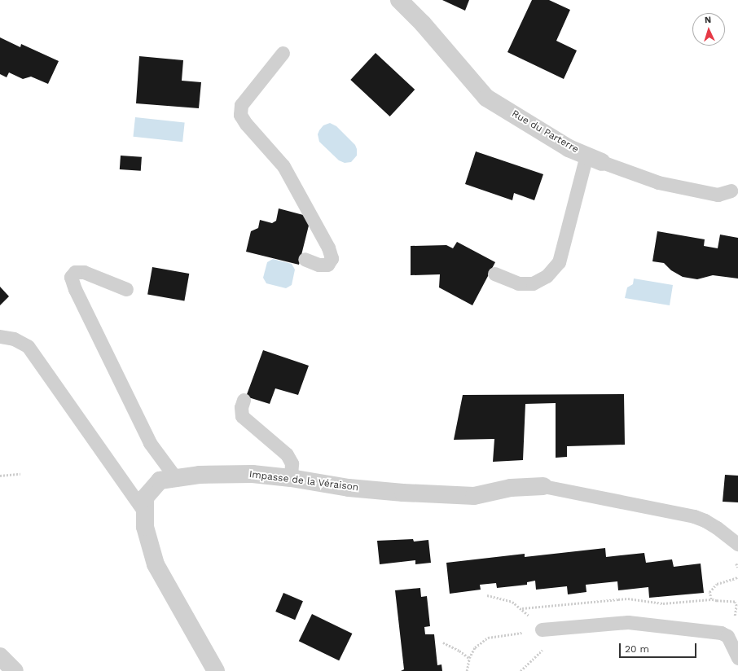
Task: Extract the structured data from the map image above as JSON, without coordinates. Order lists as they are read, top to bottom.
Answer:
{
  "streets": {
    "street": ["Rue du Parterre", "Impasse de la Véraison"]
  },
  "scale_bar": "20 m",
  "north": "top"
}
